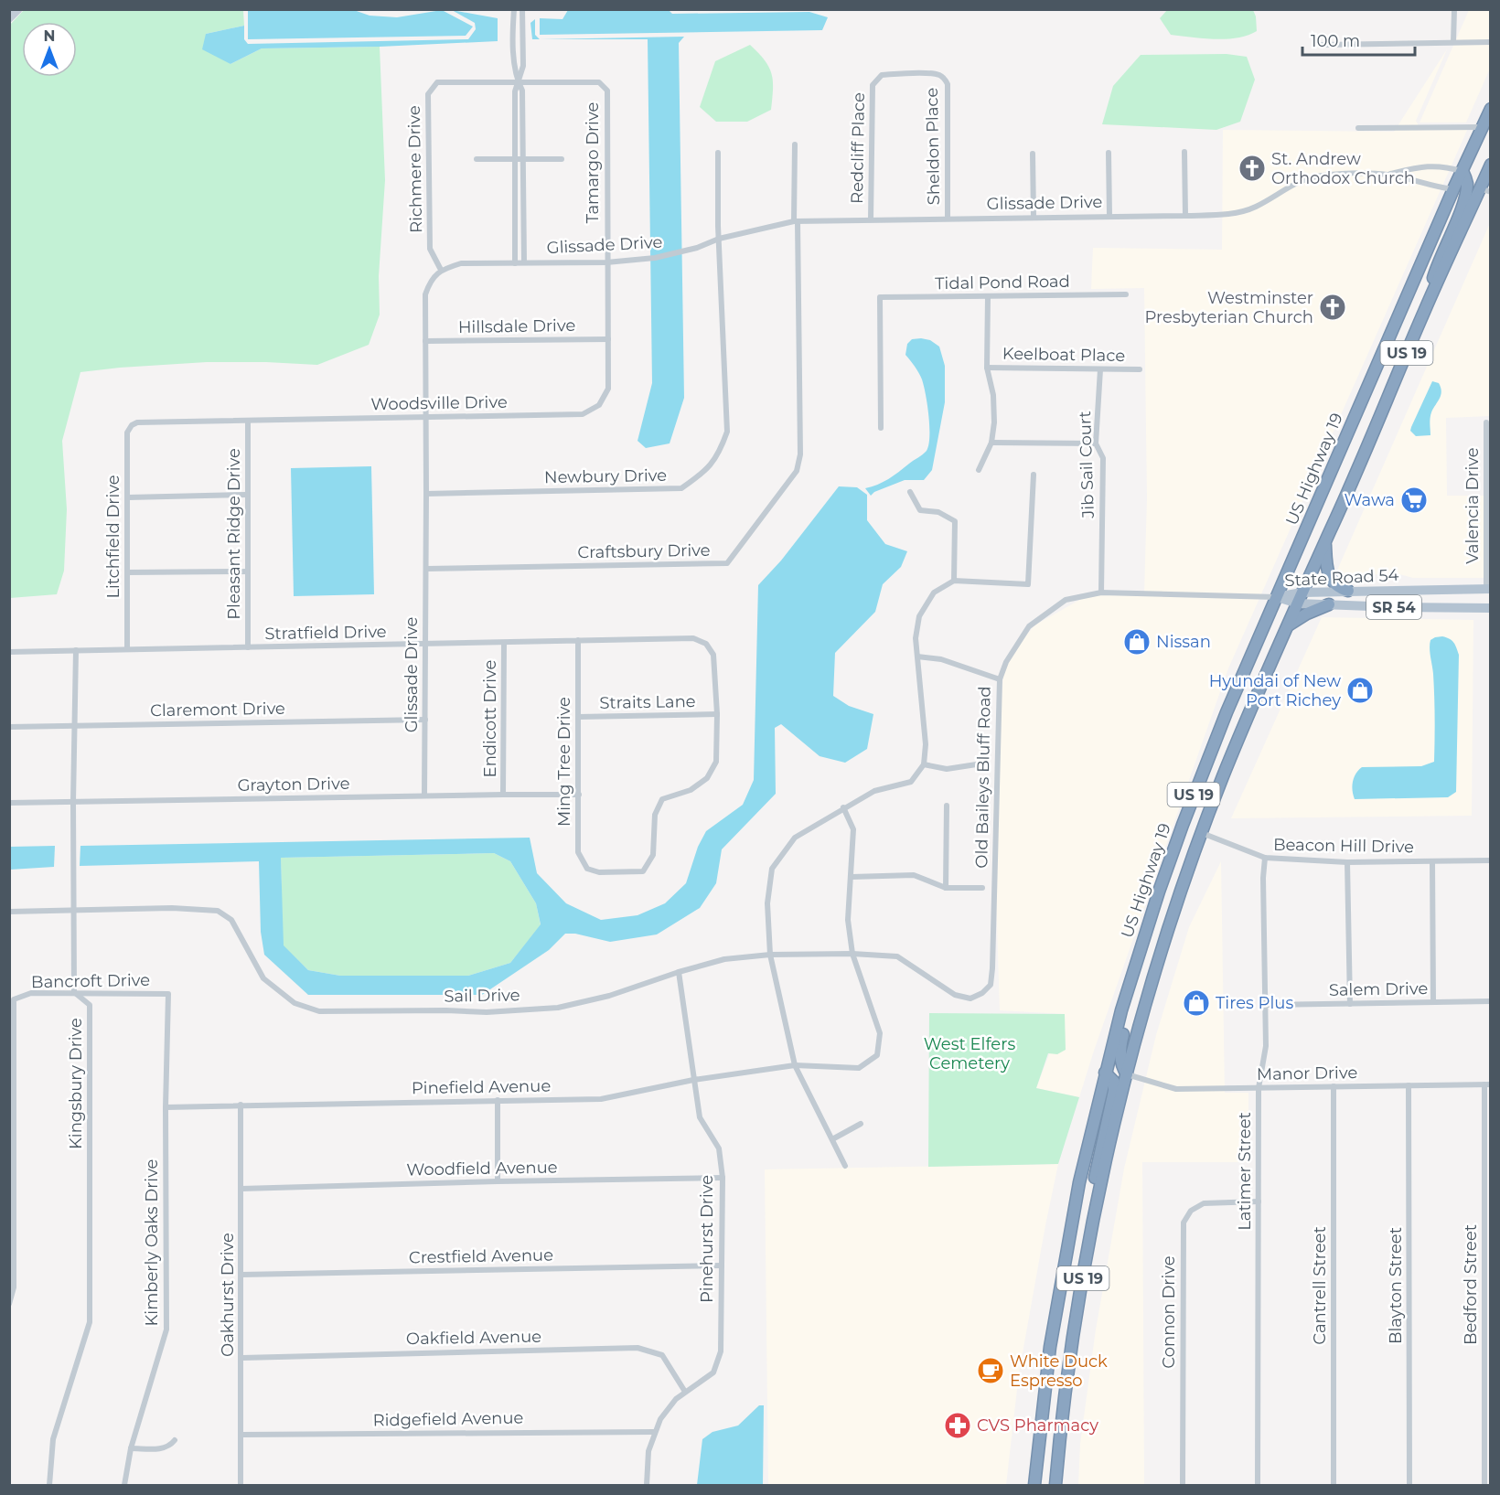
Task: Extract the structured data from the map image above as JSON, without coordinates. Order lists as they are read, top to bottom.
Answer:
{
  "streets": {
    "highway": ["US 19", "US Highway 19"],
    "main road": ["State Road 54", "SR 54"],
    "street": [
      "Sheldon Place",
      "Redcliff Place",
      "Tamargo Drive",
      "Richmere Drive",
      "Glissade Drive",
      "Tidal Pond Road",
      "Hillsdale Drive",
      "Keelboat Place",
      "Woodsville Drive",
      "Jib Sail Court",
      "Newbury Drive",
      "Valencia Drive",
      "Pleasant Ridge Drive",
      "Litchfield Drive",
      "Craftsbury Drive",
      "Stratfield Drive",
      "Straits Lane",
      "Claremont Drive",
      "Endicott Drive",
      "Ming Tree Drive",
      "Old Baileys Bluff Road",
      "Grayton Drive",
      "Beacon Hill Drive",
      "Bancroft Drive",
      "Salem Drive",
      "Sail Drive",
      "Manor Drive",
      "Kingsbury Drive",
      "Pinefield Avenue",
      "Woodfield Avenue",
      "Latimer Street",
      "Pinehurst Drive",
      "Kimberly Oaks Drive",
      "Crestfield Avenue",
      "Bedford Street",
      "Cantrell Street",
      "Blayton Street",
      "Oakhurst Drive",
      "Connon Drive",
      "Oakfield Avenue",
      "Ridgefield Avenue"
    ]
  },
  "crossings": [
    ["Sheldon Place", "Redcliff Place"],
    ["Sheldon Place", "Glissade Drive"],
    ["Redcliff Place", "Glissade Drive"],
    ["Tamargo Drive", "Richmere Drive"],
    ["Tamargo Drive", "Glissade Drive"],
    ["Tamargo Drive", "Woodsville Drive"],
    ["Richmere Drive", "Glissade Drive"],
    ["Glissade Drive", "Hillsdale Drive"],
    ["Glissade Drive", "Woodsville Drive"],
    ["Glissade Drive", "US Highway 19"],
    ["Glissade Drive", "Newbury Drive"],
    ["Glissade Drive", "Craftsbury Drive"],
    ["Glissade Drive", "Stratfield Drive"],
    ["Glissade Drive", "Claremont Drive"],
    ["Glissade Drive", "Grayton Drive"],
    ["Hillsdale Drive", "Woodsville Drive"],
    ["US 19", "State Road 54"],
    ["US 19", "Beacon Hill Drive"],
    ["US 19", "Manor Drive"],
    ["Keelboat Place", "Jib Sail Court"],
    ["Woodsville Drive", "Pleasant Ridge Drive"],
    ["Woodsville Drive", "Litchfield Drive"],
    ["Jib Sail Court", "Old Baileys Bluff Road"],
    ["US Highway 19", "State Road 54"],
    ["US Highway 19", "Old Baileys Bluff Road"],
    ["Valencia Drive", "State Road 54"],
    ["Pleasant Ridge Drive", "Stratfield Drive"],
    ["Litchfield Drive", "Stratfield Drive"],
    ["State Road 54", "Old Baileys Bluff Road"],
    ["Stratfield Drive", "Straits Lane"],
    ["Stratfield Drive", "Endicott Drive"],
    ["Stratfield Drive", "Ming Tree Drive"],
    ["Straits Lane", "Ming Tree Drive"],
    ["Endicott Drive", "Grayton Drive"],
    ["Ming Tree Drive", "Grayton Drive"],
    ["Old Baileys Bluff Road", "Sail Drive"],
    ["Beacon Hill Drive", "Latimer Street"],
    ["Bancroft Drive", "Kingsbury Drive"],
    ["Bancroft Drive", "Kimberly Oaks Drive"],
    ["Salem Drive", "Latimer Street"],
    ["Sail Drive", "Pinefield Avenue"],
    ["Sail Drive", "Pinehurst Drive"],
    ["Manor Drive", "Latimer Street"],
    ["Manor Drive", "Bedford Street"],
    ["Manor Drive", "Cantrell Street"],
    ["Manor Drive", "Blayton Street"],
    ["Pinefield Avenue", "Pinehurst Drive"],
    ["Pinefield Avenue", "Kimberly Oaks Drive"],
    ["Pinefield Avenue", "Oakhurst Drive"],
    ["Woodfield Avenue", "Pinehurst Drive"],
    ["Woodfield Avenue", "Oakhurst Drive"],
    ["Latimer Street", "Connon Drive"],
    ["Pinehurst Drive", "Crestfield Avenue"],
    ["Pinehurst Drive", "Oakfield Avenue"],
    ["Pinehurst Drive", "Ridgefield Avenue"],
    ["Crestfield Avenue", "Oakhurst Drive"],
    ["Oakhurst Drive", "Oakfield Avenue"],
    ["Oakhurst Drive", "Ridgefield Avenue"]
  ],
  "parks": ["West Elfers Cemetery"],
  "places": {
    "church": ["St. Andrew Orthodox Church", "Westminster Presbyterian Church"],
    "supermarket": ["Wawa"],
    "shop": ["Nissan", "Hyundai of New Port Richey", "Tires Plus"],
    "cafe": ["White Duck Espresso"],
    "pharmacy": ["CVS Pharmacy"]
  },
  "scale_bar": "100 m",
  "north": "top"
}
